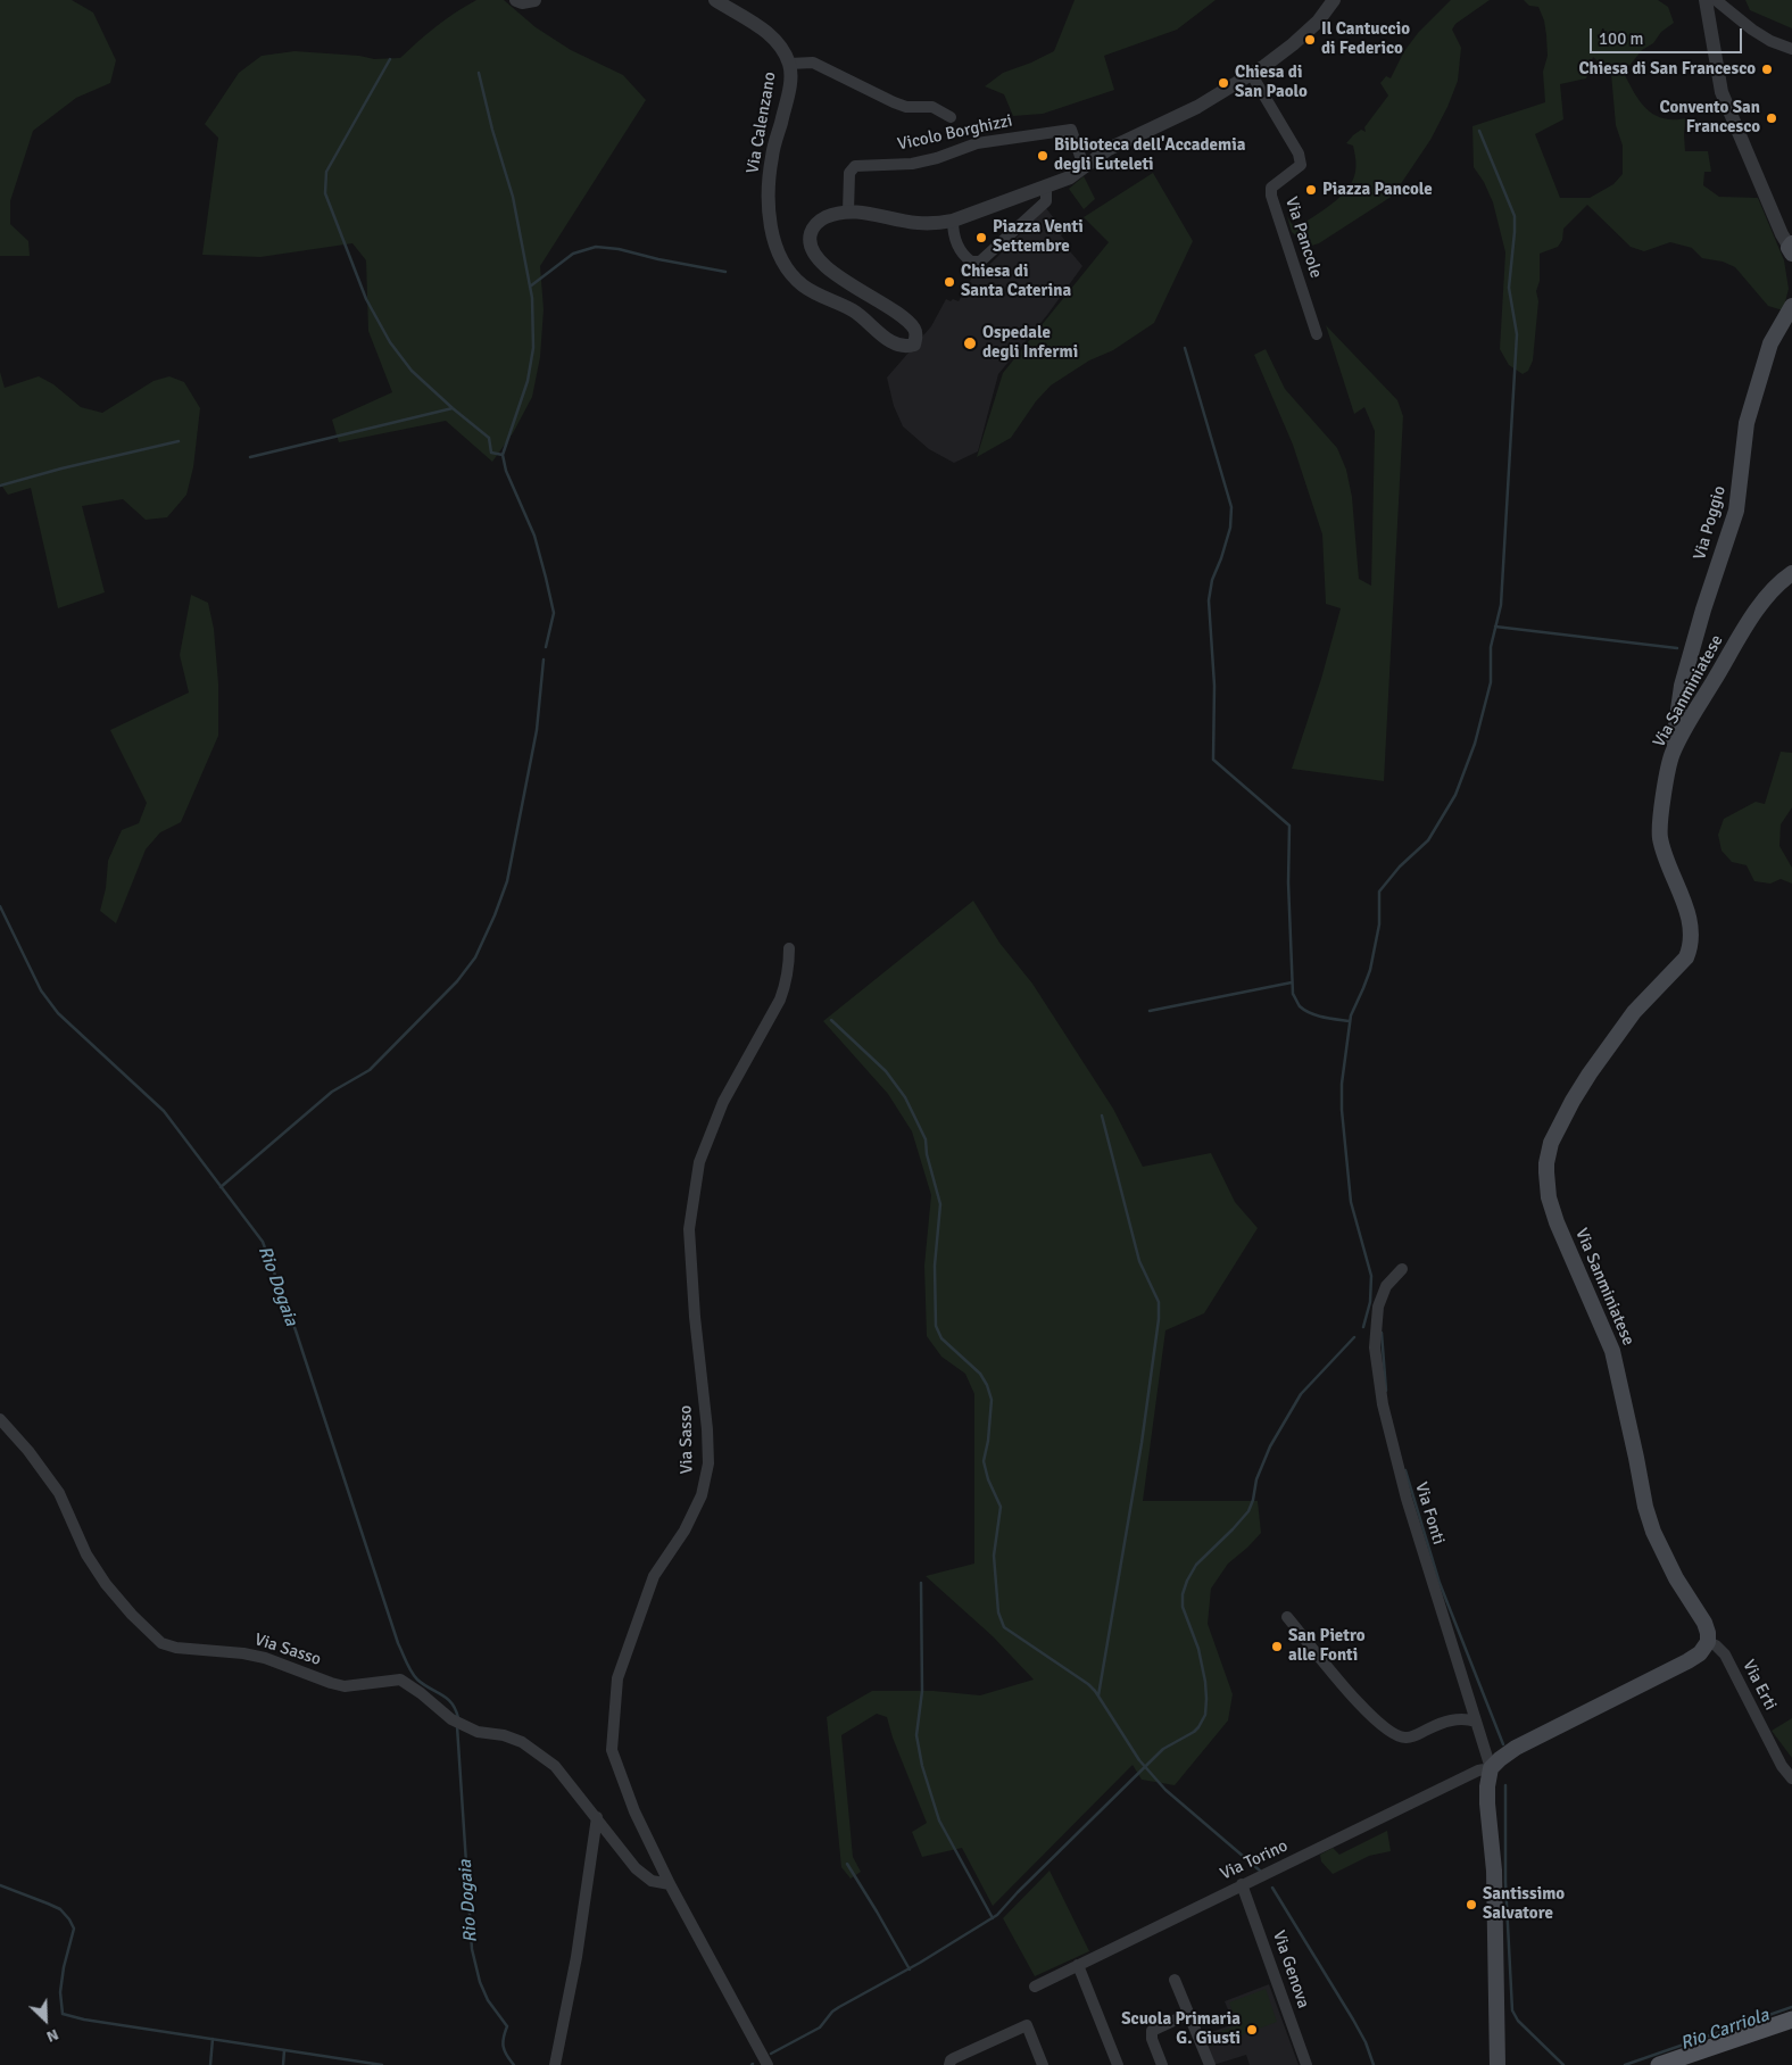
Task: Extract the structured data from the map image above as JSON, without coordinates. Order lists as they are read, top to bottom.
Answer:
{
  "streets": {
    "main road": ["Via Poggio", "Via Sanminiatese"],
    "street": [
      "Via Calenzano",
      "Vicolo Borghizzi",
      "Via Pancole",
      "Via Sasso",
      "Via Fonti",
      "Via Erti",
      "Via Torino",
      "Via Genova"
    ]
  },
  "crossings": [
    ["Via Calenzano", "Vicolo Borghizzi"],
    ["Via Poggio", "Via Sanminiatese"],
    ["Via Sanminiatese", "Via Erti"],
    ["Via Fonti", "Via Torino"],
    ["Via Torino", "Via Genova"]
  ],
  "water": ["Rio Dogaia", "Rio Carriola"],
  "places": [
    "Il Cantuccio di Federico",
    "Chiesa di San Francesco",
    "Chiesa di San Paolo",
    "Convento San Francesco",
    "Biblioteca dell'Accademia degli Euteleti",
    "Piazza Pancole",
    "Piazza Venti Settembre",
    "Chiesa di Santa Caterina",
    "Ospedale degli Infermi",
    "San Pietro alle Fonti",
    "Santissimo Salvatore",
    "Scuola Primaria G. Giusti"
  ],
  "scale_bar": "100 m",
  "north": "bottom right"
}
